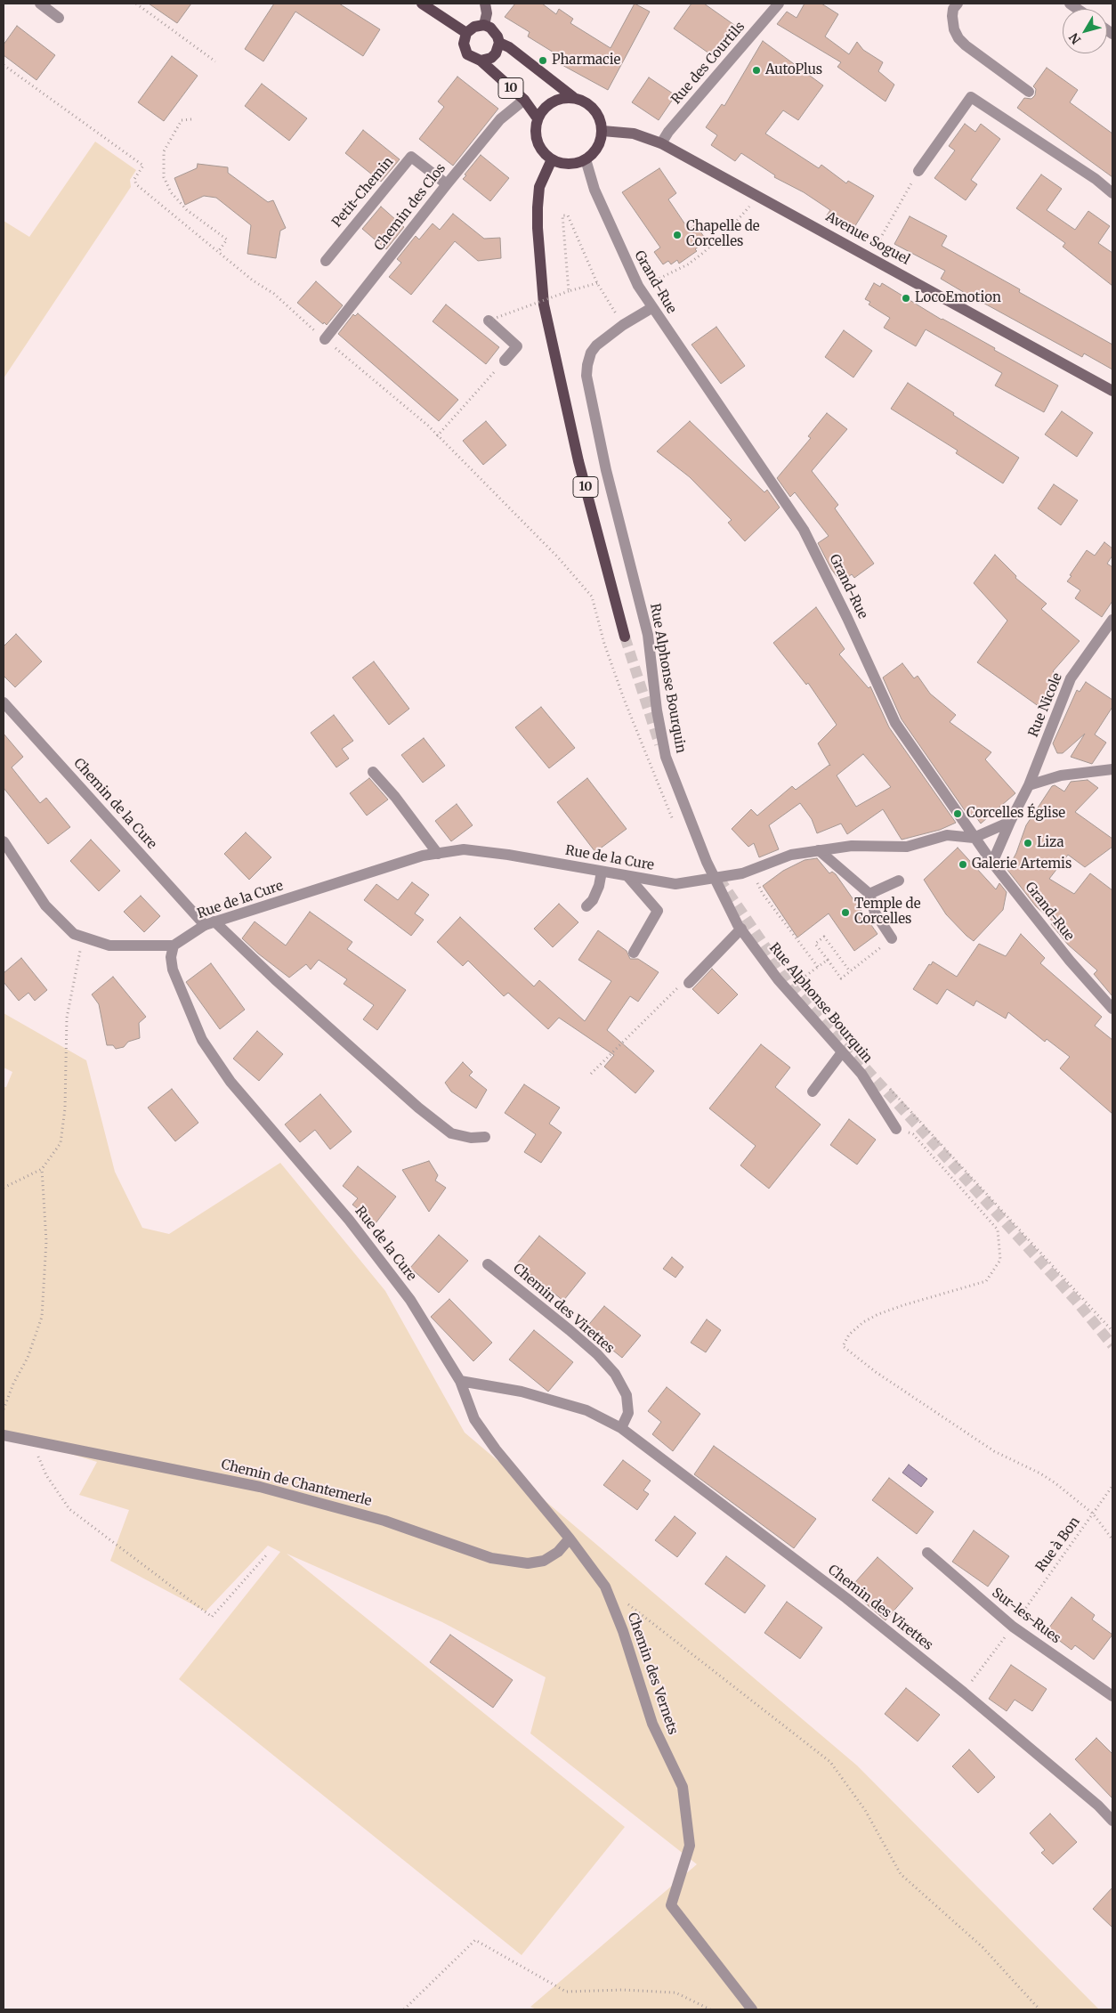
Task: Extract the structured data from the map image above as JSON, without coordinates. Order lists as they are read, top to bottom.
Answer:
{
  "streets": {
    "main road": ["10"],
    "street": [
      "Rue des Courtils",
      "Petit-Chemin",
      "Chemin des Clos",
      "Avenue Soguel",
      "Grand-Rue",
      "Rue Alphonse Bourquin",
      "Rue Nicole",
      "Chemin de la Cure",
      "Rue de la Cure",
      "Chemin des Virettes",
      "Chemin de Chantemerle",
      "Sur-les-Rues",
      "Chemin des Vernets"
    ],
    "path": ["Rue à Bon"]
  },
  "crossings": [
    ["Rue des Courtils", "Avenue Soguel"],
    ["10", "Chemin des Clos"],
    ["10", "Avenue Soguel"],
    ["10", "Grand-Rue"],
    ["Petit-Chemin", "Chemin des Clos"],
    ["Avenue Soguel", "Grand-Rue"],
    ["Grand-Rue", "Rue Alphonse Bourquin"],
    ["Grand-Rue", "Rue Nicole"],
    ["Grand-Rue", "Rue de la Cure"],
    ["Rue Alphonse Bourquin", "Rue de la Cure"],
    ["Chemin de la Cure", "Rue de la Cure"],
    ["Rue de la Cure", "Chemin des Virettes"],
    ["Rue de la Cure", "Chemin de Chantemerle"],
    ["Rue de la Cure", "Chemin des Vernets"],
    ["Chemin de Chantemerle", "Chemin des Vernets"]
  ],
  "places": [
    "Pharmacie",
    "AutoPlus",
    "Chapelle de Corcelles",
    "LocoEmotion",
    "Corcelles Église",
    "Liza",
    "Galerie Artemis",
    "Temple de Corcelles"
  ],
  "north": "bottom left"
}
